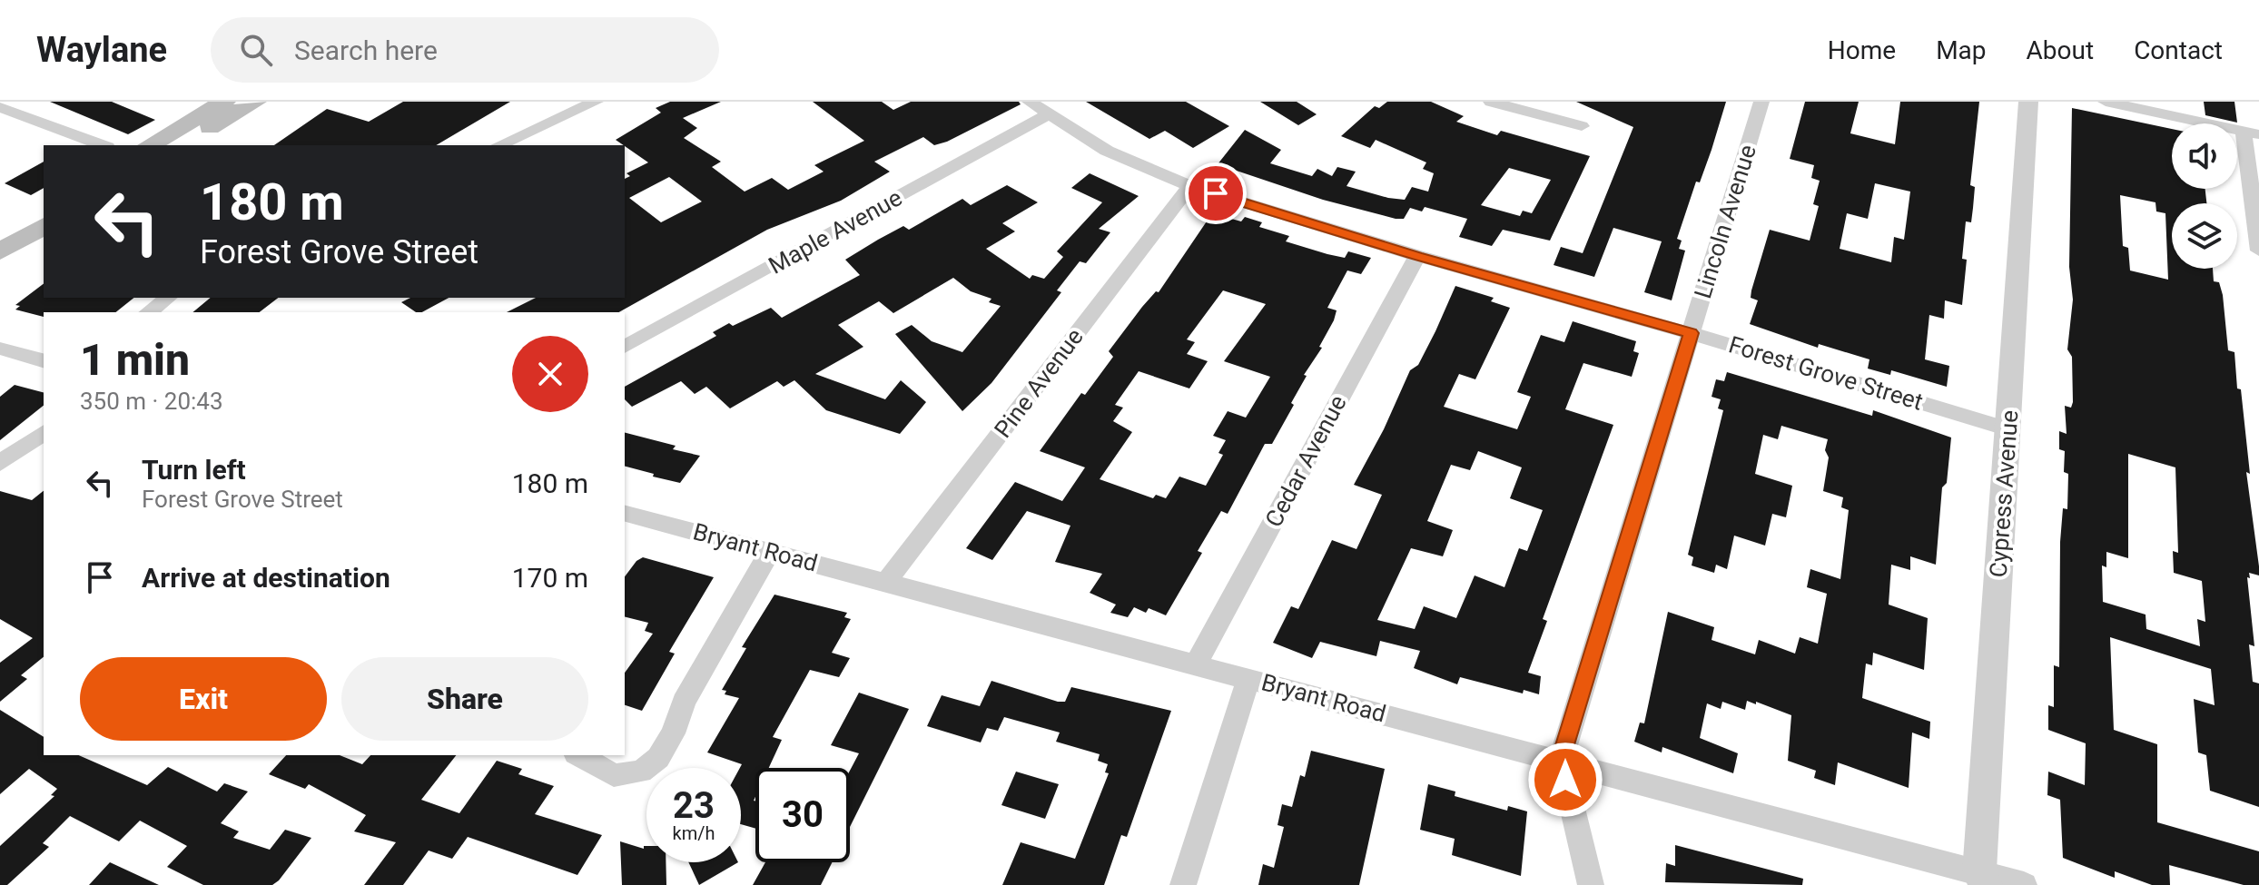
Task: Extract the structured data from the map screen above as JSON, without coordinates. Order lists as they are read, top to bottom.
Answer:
{
  "streets": {
    "street": [
      "Lincoln Avenue",
      "Maple Avenue",
      "Forest Grove Street",
      "Pine Avenue",
      "Cedar Avenue",
      "Cypress Avenue",
      "Bryant Road"
    ]
  },
  "crossings": [
    ["Lincoln Avenue", "Forest Grove Street"],
    ["Lincoln Avenue", "Bryant Road"],
    ["Maple Avenue", "Forest Grove Street"],
    ["Forest Grove Street", "Pine Avenue"],
    ["Forest Grove Street", "Cedar Avenue"],
    ["Forest Grove Street", "Cypress Avenue"],
    ["Pine Avenue", "Bryant Road"],
    ["Cedar Avenue", "Bryant Road"],
    ["Cypress Avenue", "Bryant Road"]
  ],
  "page": {
    "header": "Waylane",
    "search": "Search here",
    "nav": [
      "Home",
      "Map",
      "About",
      "Contact"
    ],
    "turn": ["180 m", "Forest Grove Street"],
    "heading": ["1 min", "350 m · 20:43"],
    "list": [
      {
        "name": "Turn left",
        "note": "Forest Grove Street",
        "value": "180 m"
      },
      {
        "name": "Arrive at destination",
        "value": "170 m"
      }
    ],
    "buttons": ["Exit", "Share"],
    "speed": "23 km/h",
    "limit": "30"
  }
}
